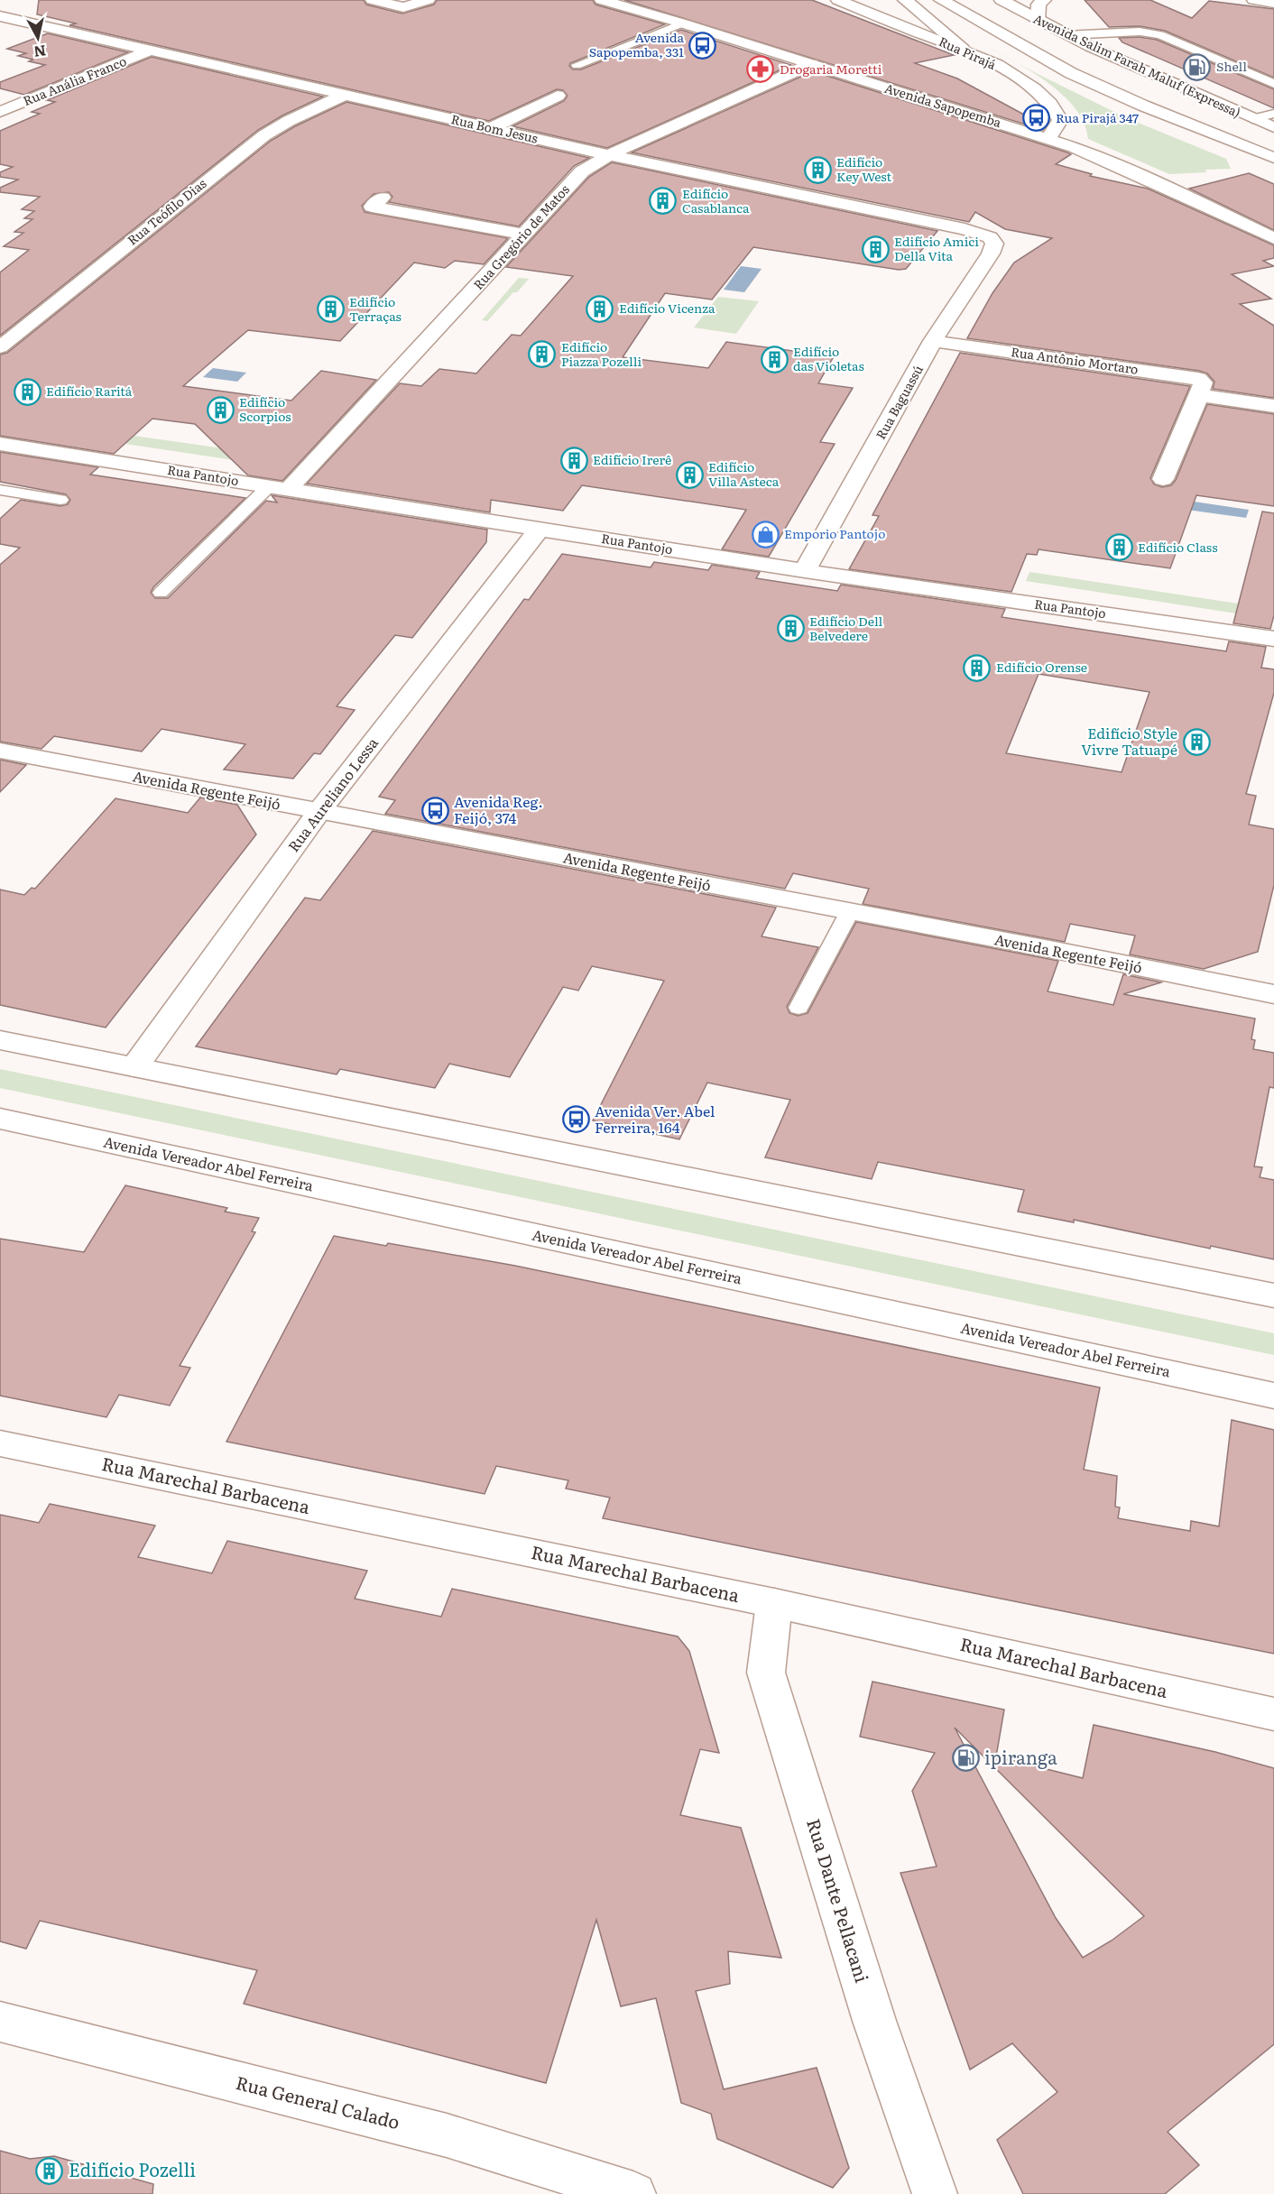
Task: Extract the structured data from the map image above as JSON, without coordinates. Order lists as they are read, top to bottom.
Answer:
{
  "streets": {
    "main road": [
      "Rua Pirajá",
      "Avenida Salim Farah Maluf (Expressa)",
      "Rua Anália Franco",
      "Avenida Sapopemba",
      "Rua Bom Jesus",
      "Rua Teófilo Dias",
      "Rua Gregório de Matos",
      "Rua Antônio Mortaro",
      "Rua Baguassú",
      "Rua Pantojo",
      "Avenida Regente Feijó",
      "Rua Aureliano Lessa",
      "Avenida Vereador Abel Ferreira",
      "Rua Marechal Barbacena",
      "Rua Dante Pellacani",
      "Rua General Calado"
    ]
  },
  "crossings": [
    ["Rua Pirajá", "Avenida Sapopemba"],
    ["Rua Anália Franco", "Rua Bom Jesus"],
    ["Avenida Sapopemba", "Rua Gregório de Matos"],
    ["Rua Bom Jesus", "Rua Teófilo Dias"],
    ["Rua Bom Jesus", "Rua Gregório de Matos"],
    ["Rua Bom Jesus", "Rua Baguassú"],
    ["Rua Gregório de Matos", "Rua Pantojo"],
    ["Rua Antônio Mortaro", "Rua Baguassú"],
    ["Rua Baguassú", "Rua Pantojo"],
    ["Rua Pantojo", "Rua Aureliano Lessa"],
    ["Avenida Regente Feijó", "Rua Aureliano Lessa"],
    ["Rua Marechal Barbacena", "Rua Dante Pellacani"]
  ],
  "places": {
    "bus stop": [
      "Avenida Sapopemba, 331",
      "Rua Pirajá 347",
      "Avenida Reg. Feijó, 374",
      "Avenida Ver. Abel Ferreira, 164"
    ],
    "fuel station": ["Shell", "ipiranga"],
    "pharmacy": ["Drogaria Moretti"],
    "building": [
      "Edifício Key West",
      "Edifício Casablanca",
      "Edifício Amici Della Vita",
      "Edifício Vicenza",
      "Edifício Terraças",
      "Edifício Piazza Pozelli",
      "Edifício das Violetas",
      "Edifício Raritá",
      "Edifício Scorpios",
      "Edifício Irerê",
      "Edifício Villa Asteca",
      "Edifício Class",
      "Edifício Dell Belvedere",
      "Edifício Orense",
      "Edifício Style Vivre Tatuapé",
      "Edifício Pozelli"
    ],
    "shop": ["Emporio Pantojo"]
  },
  "north": "bottom"
}
